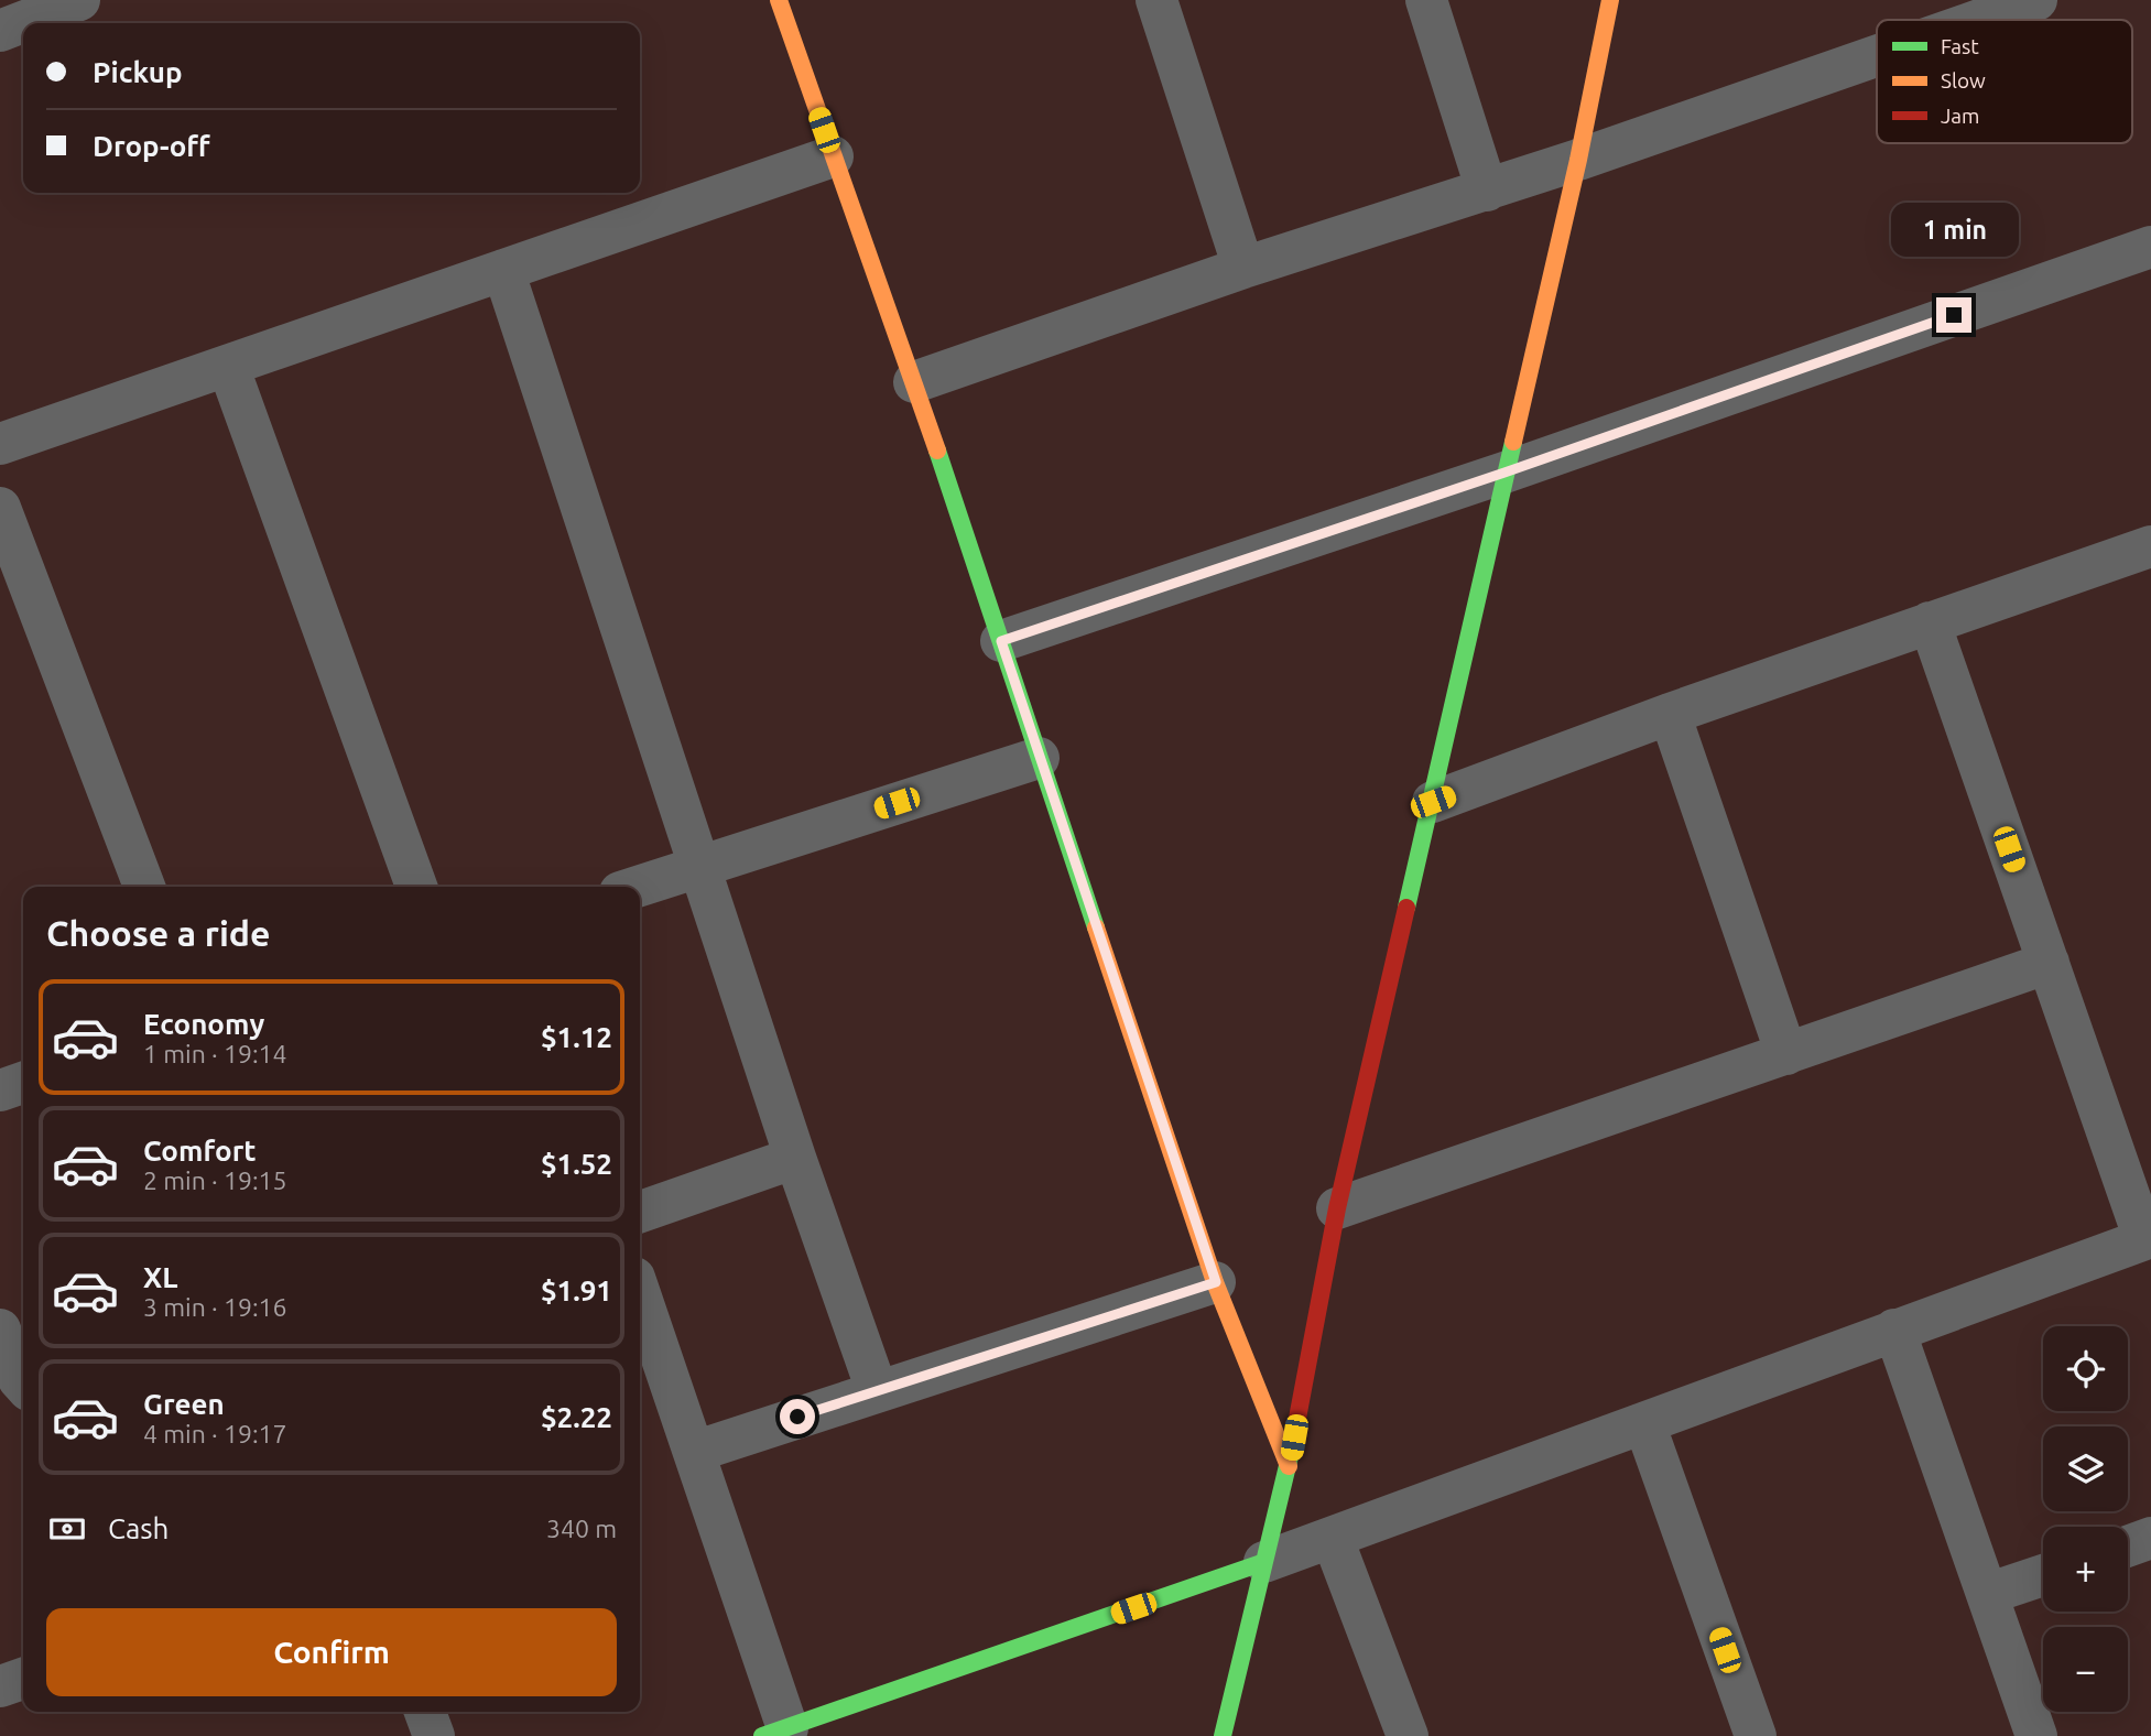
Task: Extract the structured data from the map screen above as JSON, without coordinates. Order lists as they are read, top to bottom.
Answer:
{
  "legend": ["Fast", "Slow", "Jam"],
  "page": {
    "banner": ["Pickup", "Drop-off"],
    "bubble": "1 min",
    "heading": "Choose a ride",
    "list": [
      {
        "name": "Economy",
        "note": "1 min · 19:14",
        "value": "$1.12"
      },
      {
        "name": "Comfort",
        "note": "2 min · 19:15",
        "value": "$1.52"
      },
      {
        "name": "XL",
        "note": "3 min · 19:16",
        "value": "$1.91"
      },
      {
        "name": "Green",
        "note": "4 min · 19:17",
        "value": "$2.22"
      }
    ],
    "map_buttons": ["+", "−"],
    "pay": ["Cash", "340 m"],
    "buttons": "Confirm"
  }
}
